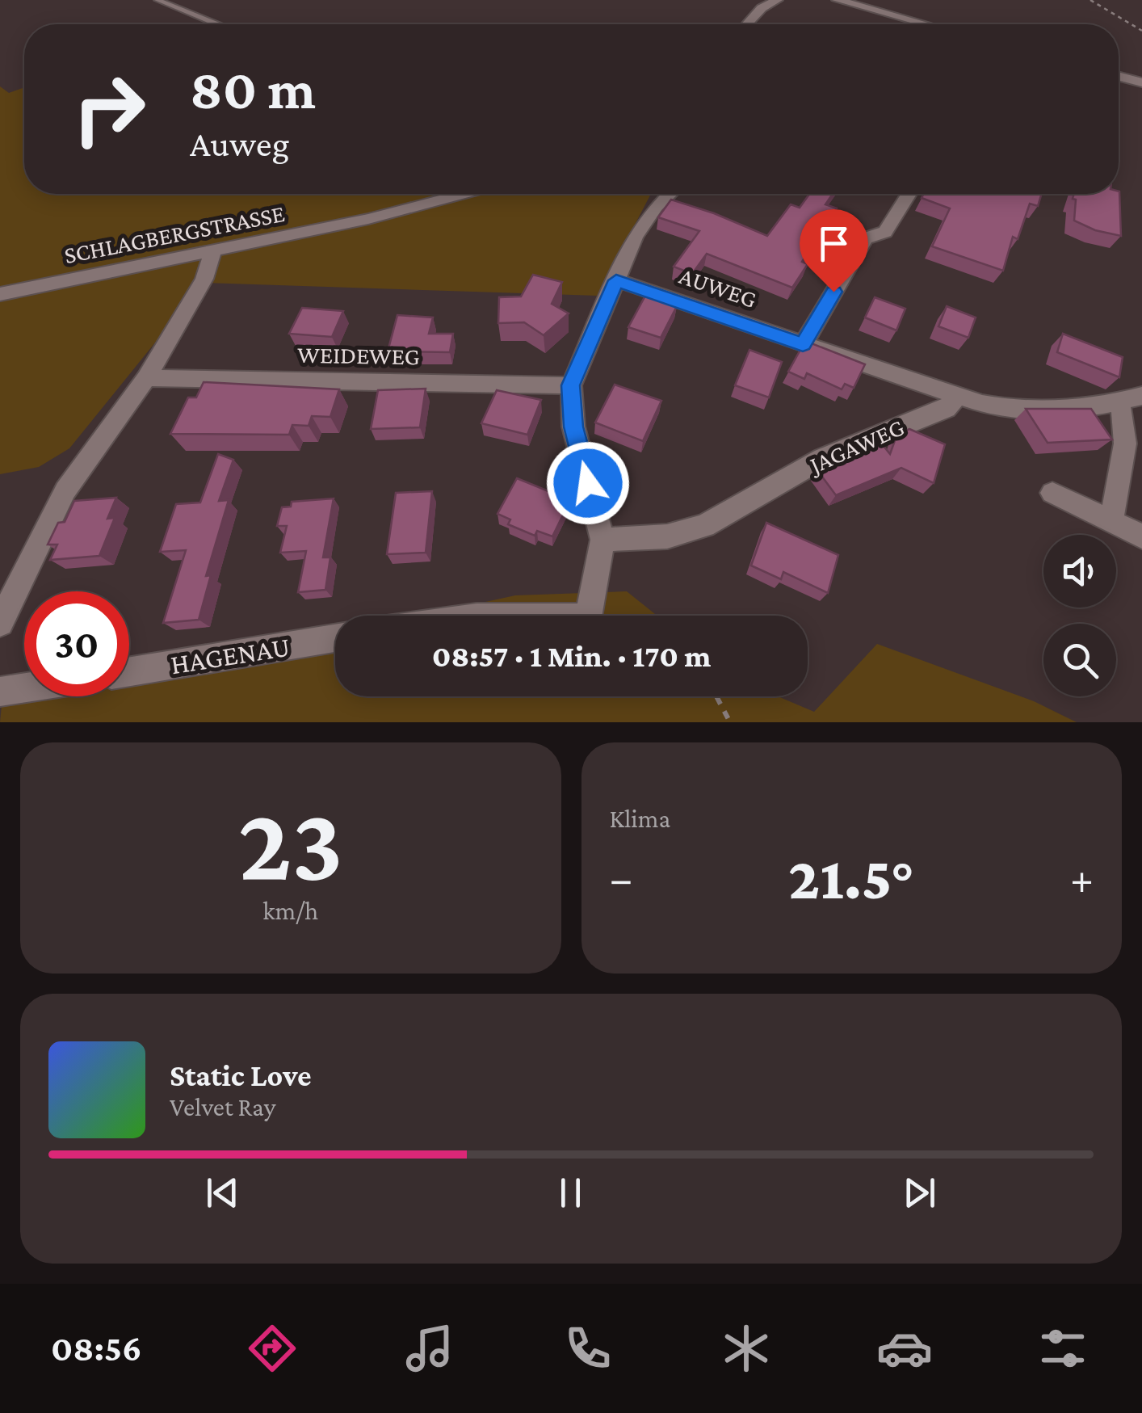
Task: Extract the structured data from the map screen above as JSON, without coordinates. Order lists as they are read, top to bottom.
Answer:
{
  "streets": {
    "street": [
      "SCHLAGBERGSTRASSE",
      "AUWEG",
      "WEIDEWEG",
      "JAGAWEG",
      "HAGENAU"
    ]
  },
  "crossings": [
    ["AUWEG", "JAGAWEG"]
  ],
  "page": {
    "turn": ["80 m", "Auweg"],
    "limit": "30",
    "trip": "08:57 · 1 Min. · 170 m",
    "tile": [
      ["23", "km/h"],
      "Klima"
    ],
    "heat": ["−", "21.5°", "+"],
    "song": ["Static Love", "Velvet Ray"],
    "tabs": "08:56"
  }
}
